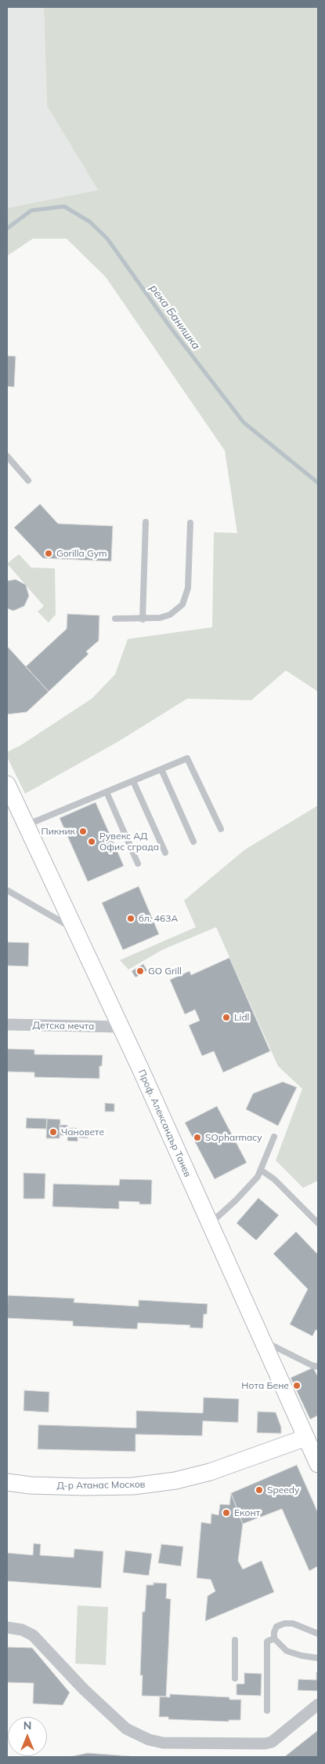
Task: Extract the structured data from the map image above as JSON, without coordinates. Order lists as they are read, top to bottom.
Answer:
{
  "streets": {
    "street": ["Детска мечта", "Проф. Александър Танев", "Д-р Атанас Москов"]
  },
  "crossings": [
    ["Детска мечта", "Проф. Александър Танев"],
    ["Проф. Александър Танев", "Д-р Атанас Москов"]
  ],
  "water": ["река Банишка"],
  "places": [
    "Gorilla Gym",
    "Пикник",
    "Рувекс АД Офис сграда",
    "бл. 463А",
    "GO Grill",
    "Lidl",
    "Чановете",
    "SOpharmacy",
    "Нота Бене",
    "Speedy",
    "Еконт"
  ],
  "north": "top"
}
